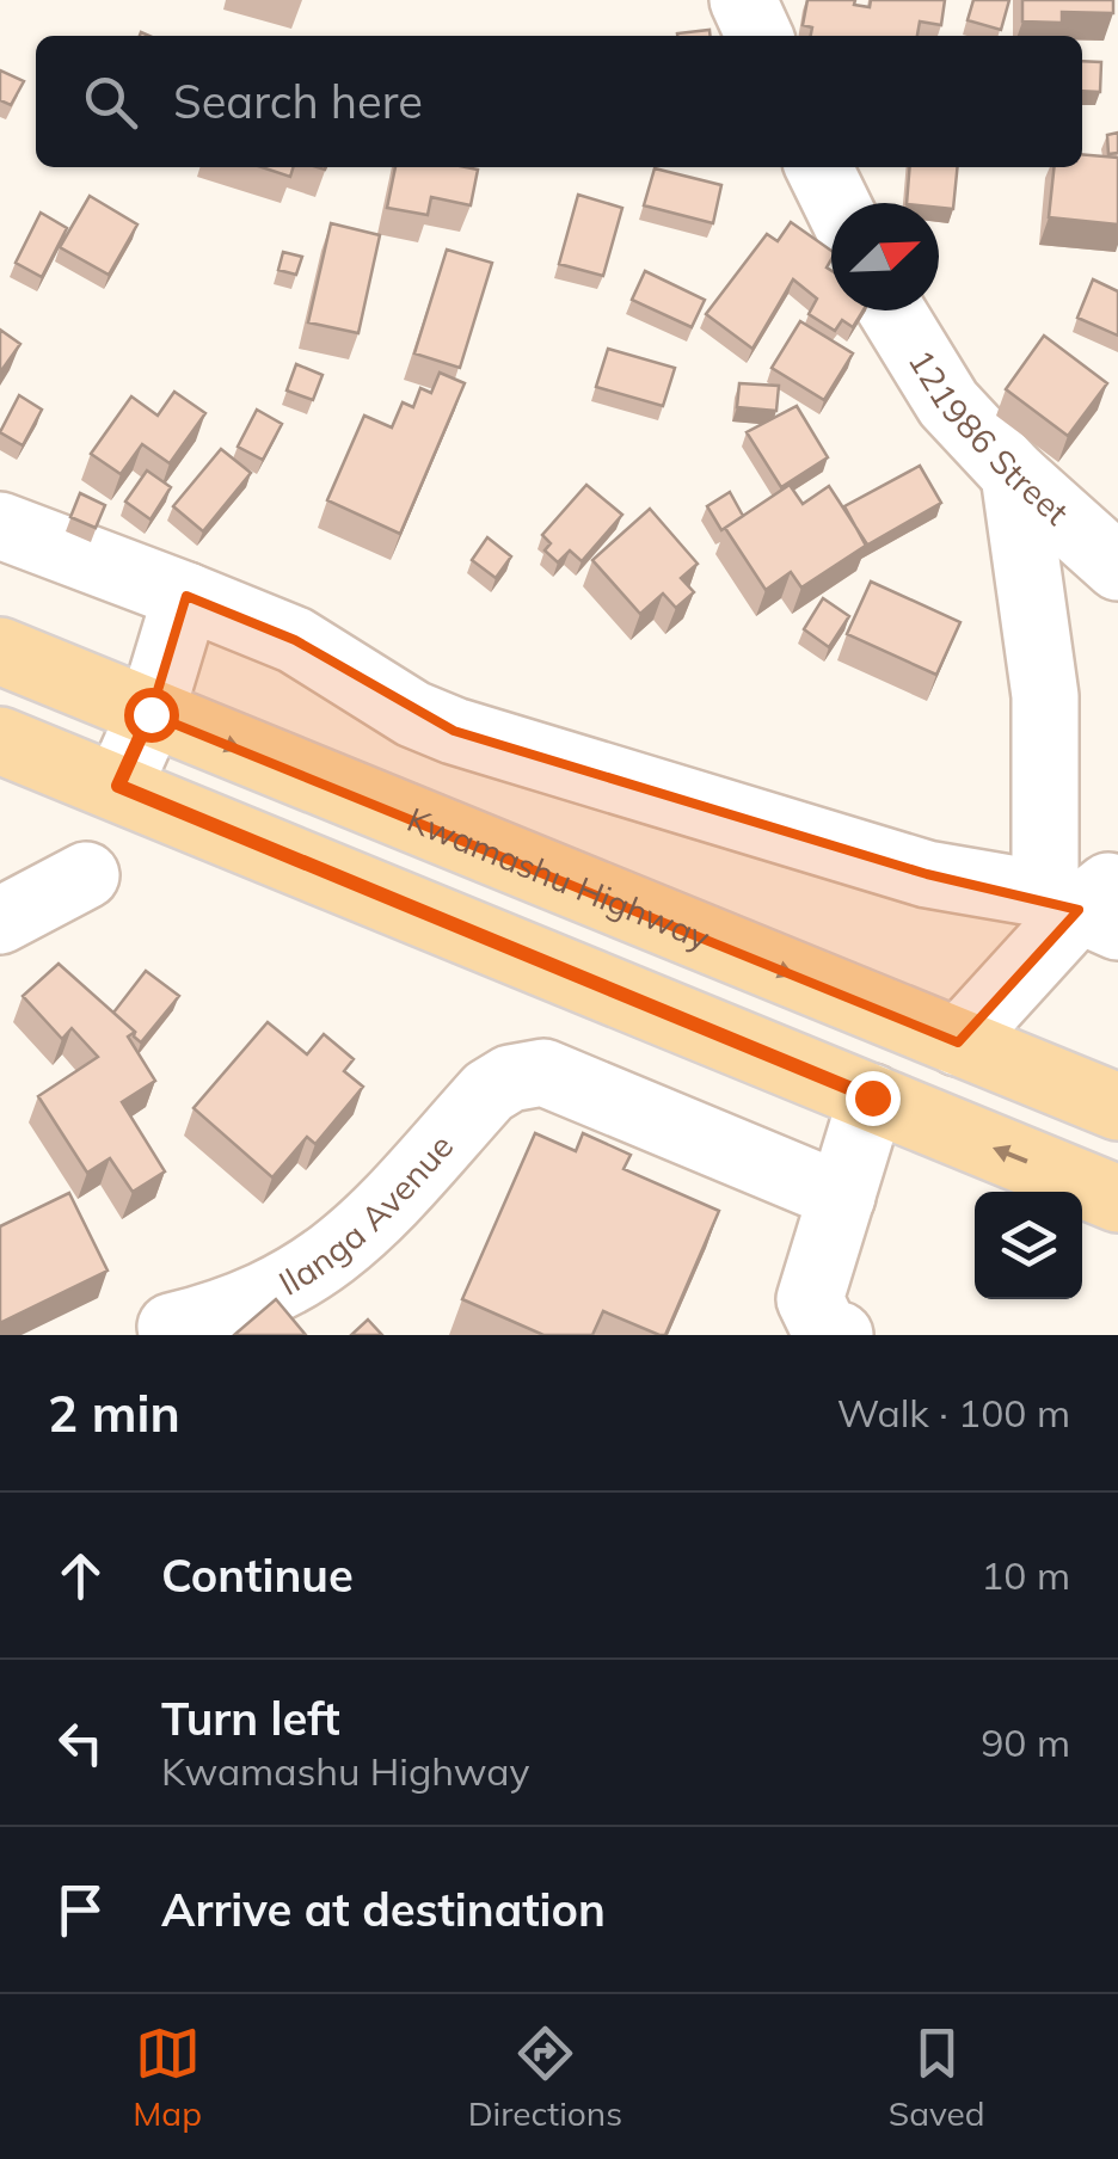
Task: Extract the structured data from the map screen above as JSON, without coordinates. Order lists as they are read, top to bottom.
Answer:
{
  "streets": {
    "main road": ["Kwamashu Highway"],
    "street": ["121986 Street", "Ilanga Avenue"]
  },
  "north": "top right",
  "page": {
    "search": "Search here",
    "heading": ["2 min", "Walk · 100 m"],
    "list": [
      ["Continue", "10 m"],
      ["Turn left", "Kwamashu Highway", "90 m"],
      "Arrive at destination"
    ],
    "nav": ["Map", "Directions", "Saved"]
  }
}
